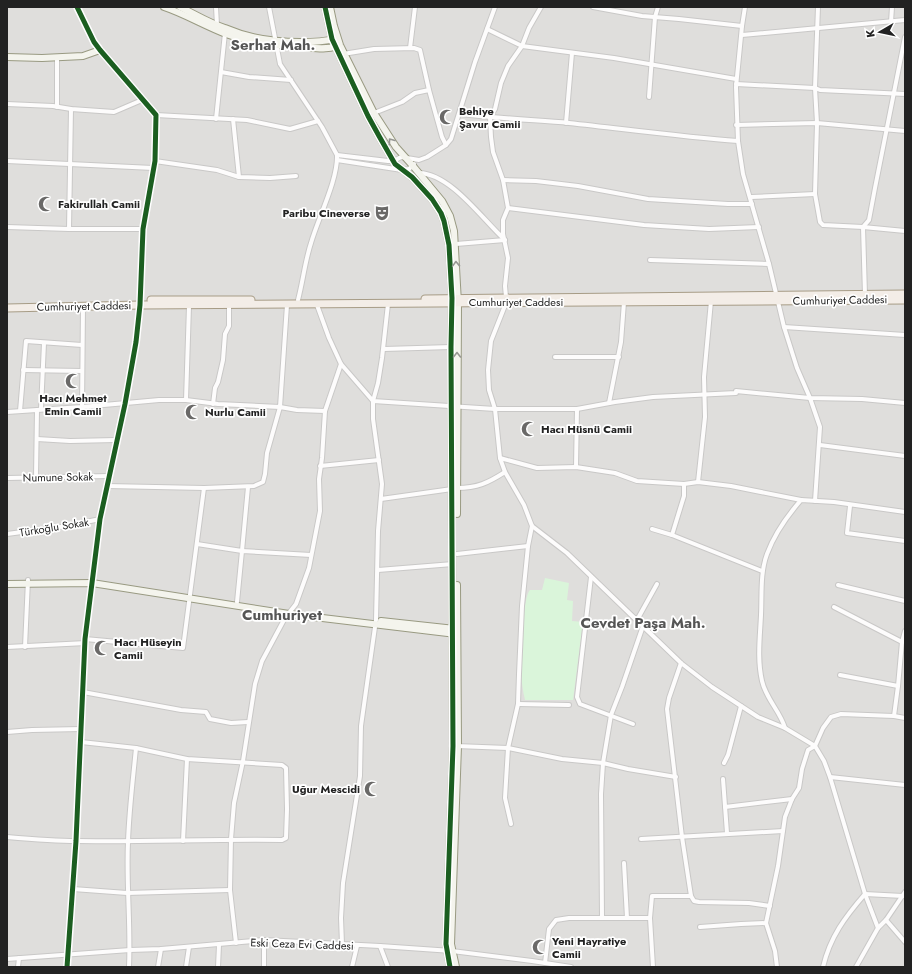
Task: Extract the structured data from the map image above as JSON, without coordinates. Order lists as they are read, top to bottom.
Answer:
{
  "streets": {
    "main road": ["Cumhuriyet Caddesi"],
    "street": ["Numune Sokak", "Türkoğlu Sokak", "Eski Ceza Evi Caddesi"]
  },
  "districts": ["Serhat Mah.", "Cumhuriyet", "Cevdet Paşa Mah."],
  "places": {
    "mosque": [
      "Behiye Şavur Camii",
      "Fakirullah Camii",
      "Hacı Mehmet Emin Camii",
      "Nurlu Camii",
      "Hacı Hüsnü Camii",
      "Hacı Hüseyin Camii",
      "Uğur Mescidi",
      "Yeni Hayratiye Camii"
    ],
    "theatre": ["Paribu Cineverse"]
  },
  "north": "left"
}
